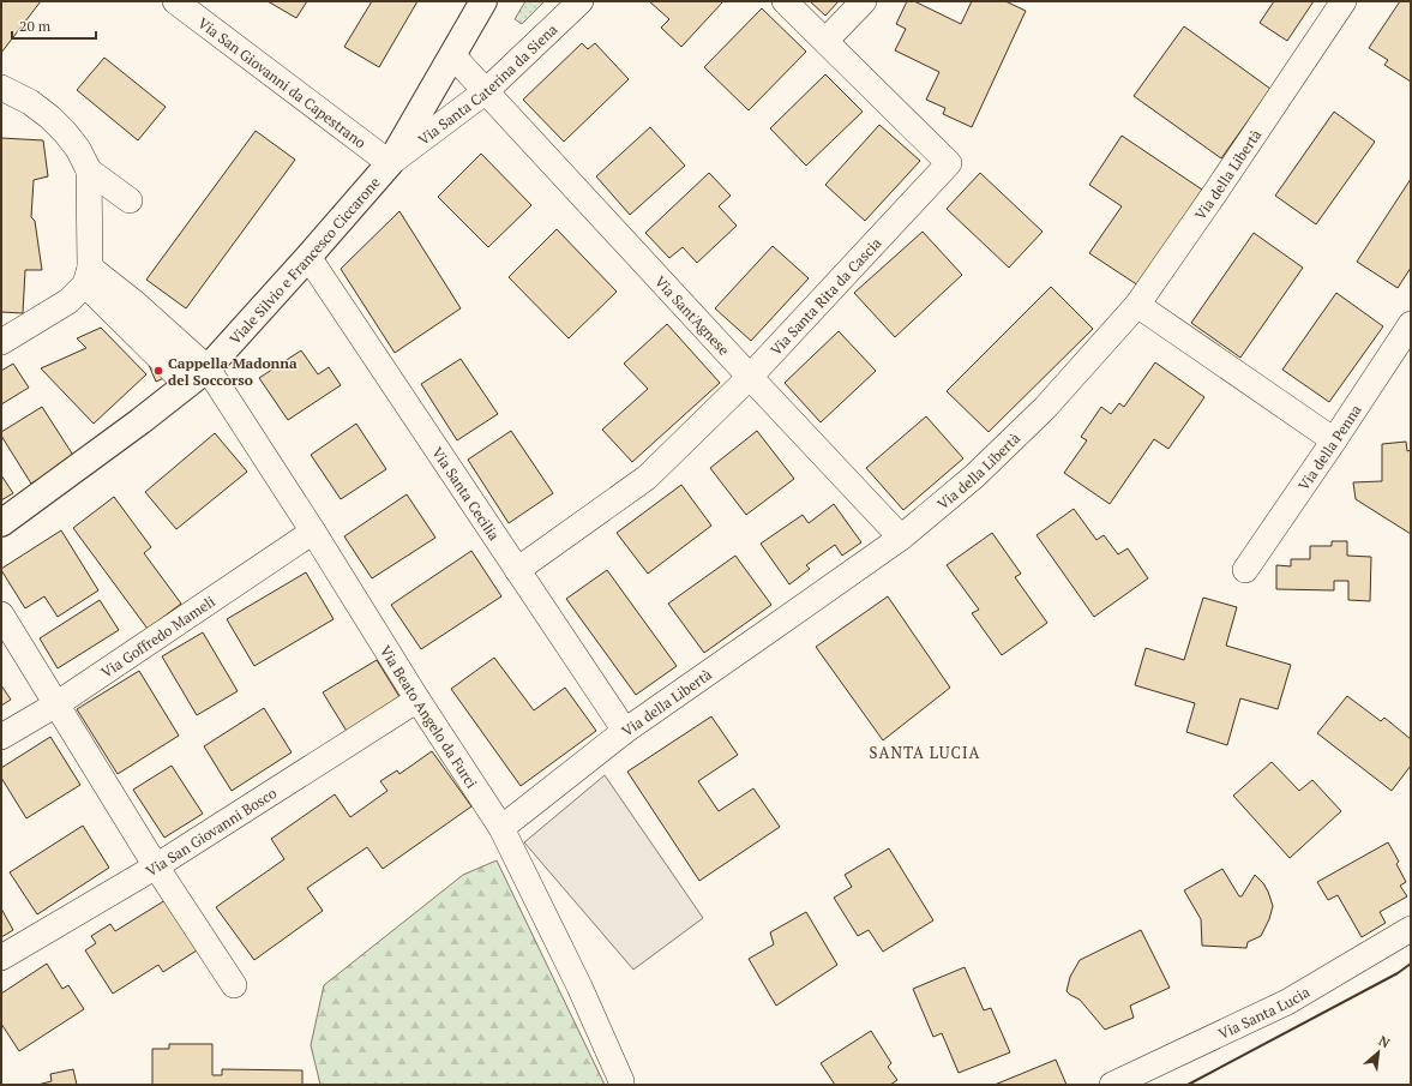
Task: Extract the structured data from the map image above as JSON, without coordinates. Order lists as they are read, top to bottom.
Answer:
{
  "streets": {
    "street": [
      "Via San Giovanni da Capestrano",
      "Via Santa Caterina da Siena",
      "Via della Libertà",
      "Viale Silvio e Francesco Ciccarone",
      "Via Santa Rita da Cascia",
      "Via Sant'Agnese",
      "Via della Penna",
      "Via Santa Cecilia",
      "Via Goffredo Mameli",
      "Via Beato Angelo da Furci",
      "Via San Giovanni Bosco",
      "Via Santa Lucia"
    ]
  },
  "crossings": [
    ["Via San Giovanni da Capestrano", "Via Santa Caterina da Siena"],
    ["Via San Giovanni da Capestrano", "Viale Silvio e Francesco Ciccarone"],
    ["Via Santa Caterina da Siena", "Viale Silvio e Francesco Ciccarone"],
    ["Via Santa Caterina da Siena", "Via Sant'Agnese"],
    ["Via della Libertà", "Via Sant'Agnese"],
    ["Via della Libertà", "Via Santa Cecilia"],
    ["Via della Libertà", "Via Beato Angelo da Furci"],
    ["Viale Silvio e Francesco Ciccarone", "Via Sant'Agnese"],
    ["Viale Silvio e Francesco Ciccarone", "Via Santa Cecilia"],
    ["Viale Silvio e Francesco Ciccarone", "Via Beato Angelo da Furci"],
    ["Via Santa Rita da Cascia", "Via Sant'Agnese"],
    ["Via Santa Rita da Cascia", "Via Santa Cecilia"],
    ["Via Goffredo Mameli", "Via Beato Angelo da Furci"],
    ["Via Beato Angelo da Furci", "Via San Giovanni Bosco"]
  ],
  "districts": ["SANTA LUCIA"],
  "places": ["Cappella Madonna del Soccorso"],
  "scale_bar": "20 m",
  "north": "top right"
}
